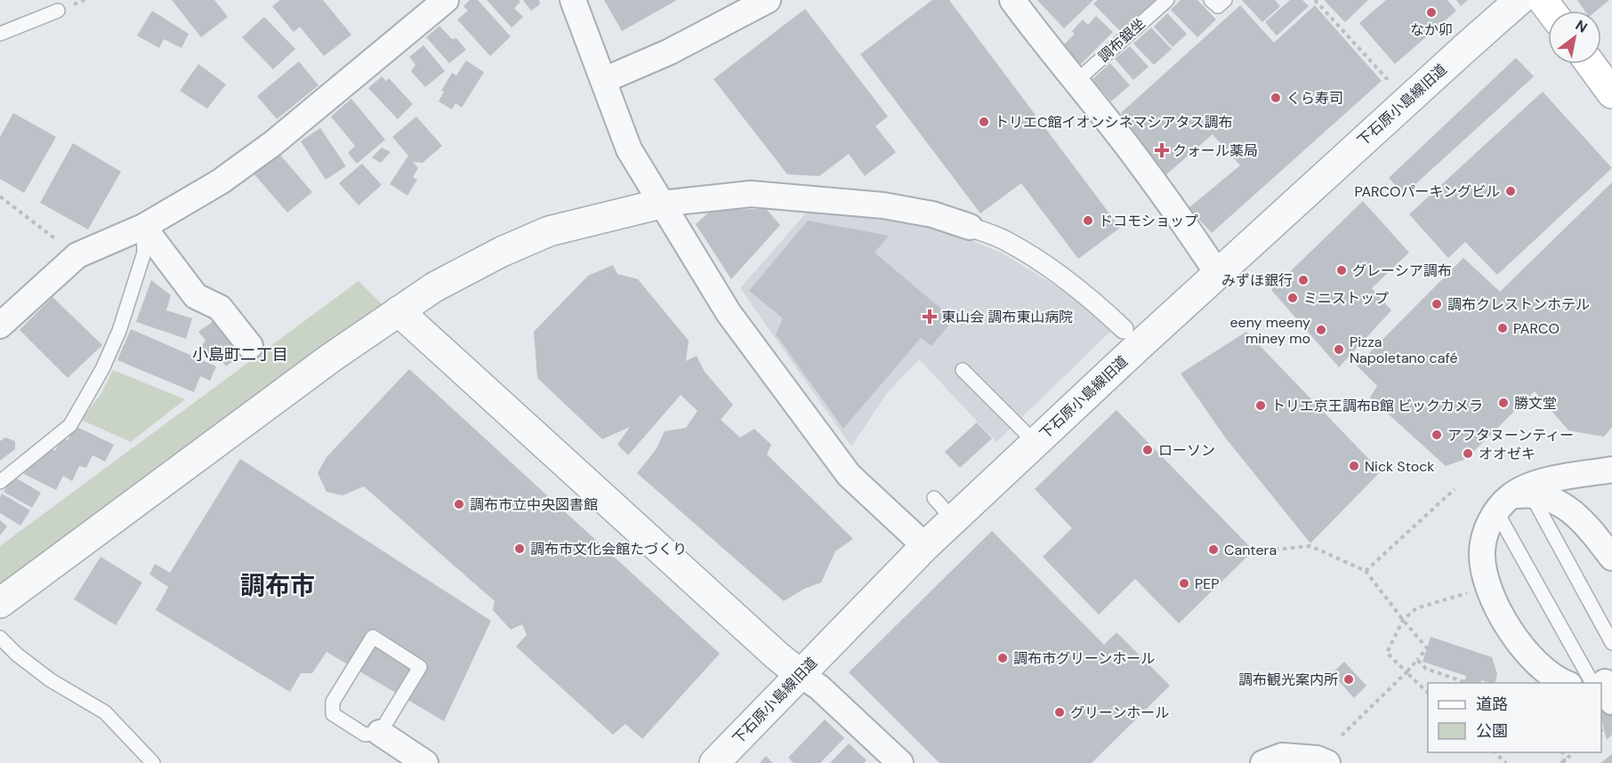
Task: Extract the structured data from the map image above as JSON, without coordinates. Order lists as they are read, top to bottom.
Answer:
{
  "streets": {
    "street": ["下石原小島線旧道"],
    "lane": ["調布銀坐"]
  },
  "districts": ["小島町二丁目", "調布市"],
  "places": {
    "other": [
      "なか卯",
      "くら寿司",
      "トリエC館イオンシネマシアタス調布",
      "PARCOパーキングビル",
      "ドコモショップ",
      "グレーシア調布",
      "みずほ銀行",
      "ミニストップ",
      "調布クレストンホテル",
      "PARCO",
      "eeny meeny miney mo",
      "Pizza Napoletano café",
      "勝文堂",
      "トリエ京王調布B館 ビックカメラ",
      "アフタヌーンティー",
      "ローソン",
      "オオゼキ",
      "Nick Stock",
      "調布市立中央図書館",
      "調布市文化会館たづくり",
      "Cantera",
      "PEP",
      "調布市グリーンホール",
      "調布観光案内所",
      "グリーンホール"
    ],
    "health": ["クォール薬局", "東山会 調布東山病院"]
  },
  "legend": ["道路", "公園"],
  "north": "top right"
}
